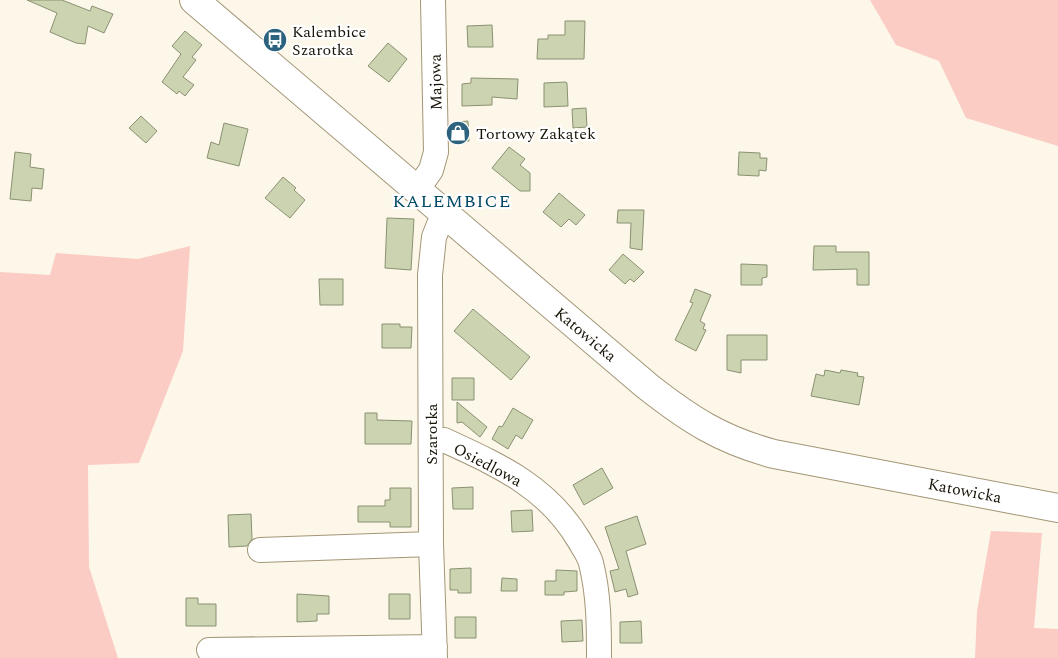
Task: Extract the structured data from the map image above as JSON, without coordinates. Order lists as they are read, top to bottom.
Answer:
{
  "streets": {
    "main road": ["Katowicka"],
    "street": ["Majowa", "Szarotka", "Osiedlowa"]
  },
  "crossings": [
    ["Majowa", "Katowicka"],
    ["Katowicka", "Szarotka"],
    ["Szarotka", "Osiedlowa"]
  ],
  "districts": ["KALEMBICE"],
  "places": {
    "bus stop": ["Kalembice Szarotka"],
    "shop": ["Tortowy Zakątek"]
  }
}
